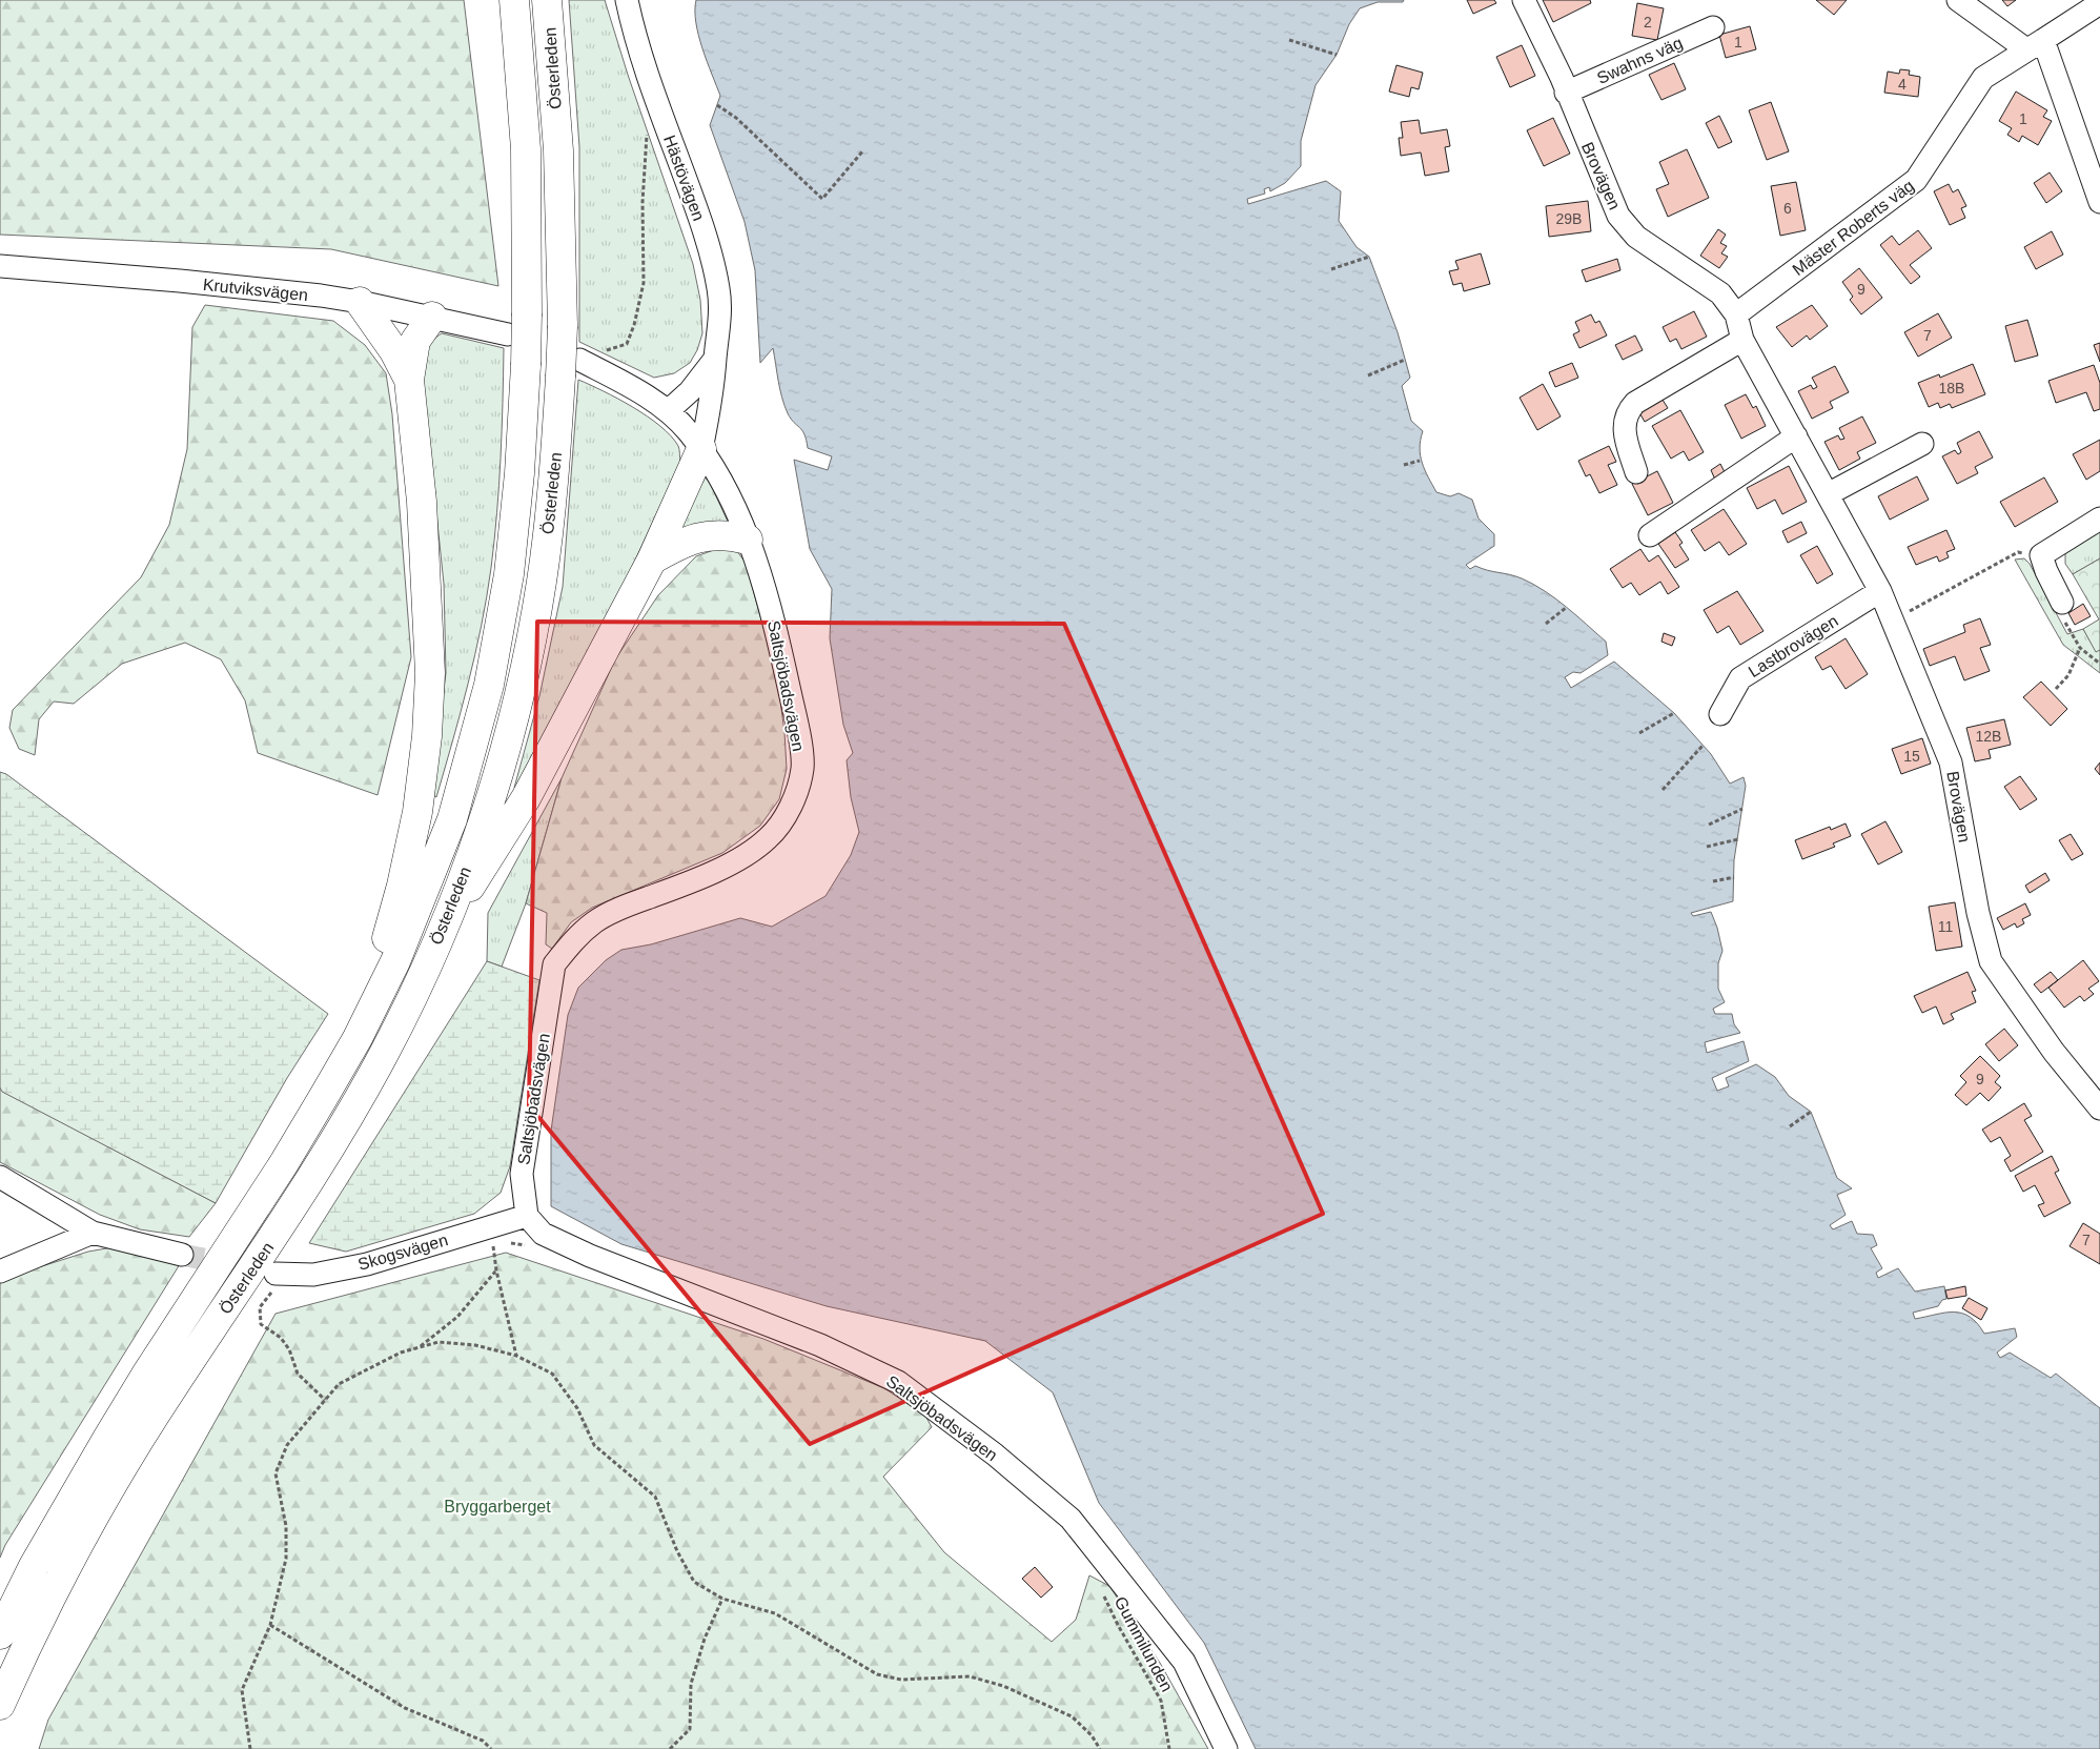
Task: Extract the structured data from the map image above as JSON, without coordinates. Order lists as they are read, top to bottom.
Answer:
{
  "streets": {
    "highway": ["Österleden"],
    "street": [
      "Swahns väg",
      "Brovägen",
      "Hästövägen",
      "Mäster Roberts väg",
      "Krutviksvägen",
      "Lastbrovägen",
      "Saltsjöbadsvägen",
      "Skogsvägen"
    ],
    "path": ["Gummilunden"]
  },
  "crossings": [
    ["Swahns väg", "Brovägen"],
    ["Brovägen", "Mäster Roberts väg"],
    ["Brovägen", "Lastbrovägen"],
    ["Hästövägen", "Saltsjöbadsvägen"],
    ["Saltsjöbadsvägen", "Skogsvägen"]
  ],
  "parks": ["Bryggarberget"],
  "house_numbers": [
    "2",
    "1",
    "4",
    "1",
    "6",
    "29B",
    "9",
    "7",
    "18B",
    "12B",
    "15",
    "11",
    "9",
    "7"
  ]
}
